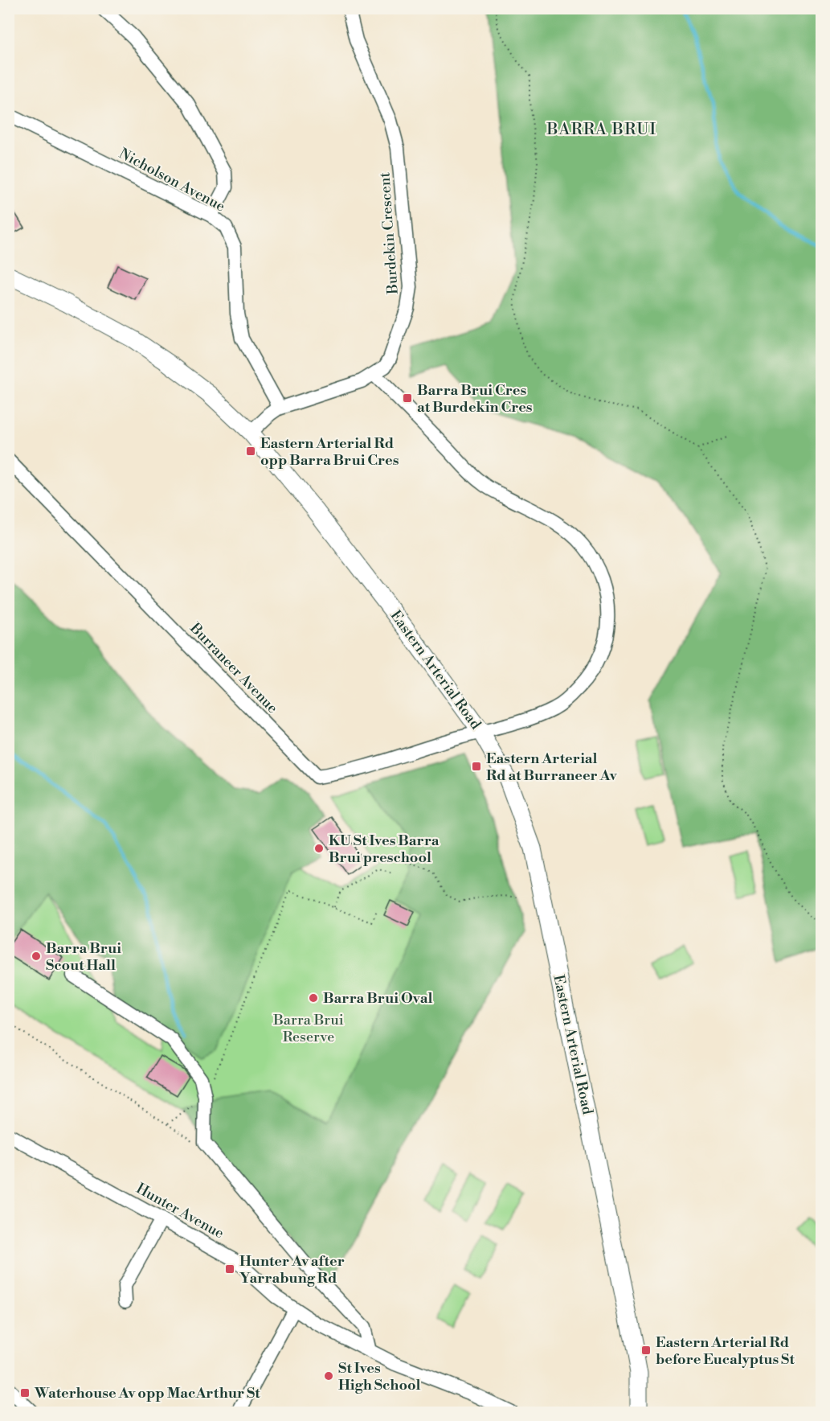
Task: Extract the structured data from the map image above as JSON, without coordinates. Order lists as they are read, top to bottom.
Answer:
{
  "streets": {
    "main road": ["Eastern Arterial Road"],
    "street": [
      "Nicholson Avenue",
      "Burdekin Crescent",
      "Burraneer Avenue",
      "Hunter Avenue"
    ]
  },
  "crossings": [
    ["Nicholson Avenue", "Burdekin Crescent"],
    ["Burdekin Crescent", "Eastern Arterial Road"],
    ["Burraneer Avenue", "Eastern Arterial Road"]
  ],
  "districts": ["BARRA BRUI"],
  "parks": ["Barra Brui Reserve"],
  "places": {
    "transit": [
      "Barra Brui Cres at Burdekin Cres",
      "Eastern Arterial Rd opp Barra Brui Cres",
      "Eastern Arterial Rd at Burraneer Av",
      "Hunter Av after Yarrabung Rd",
      "Eastern Arterial Rd before Eucalyptus St",
      "Waterhouse Av opp MacArthur St"
    ],
    "other": [
      "KU St Ives Barra Brui preschool",
      "Barra Brui Scout Hall",
      "Barra Brui Oval",
      "St Ives High School"
    ]
  }
}
